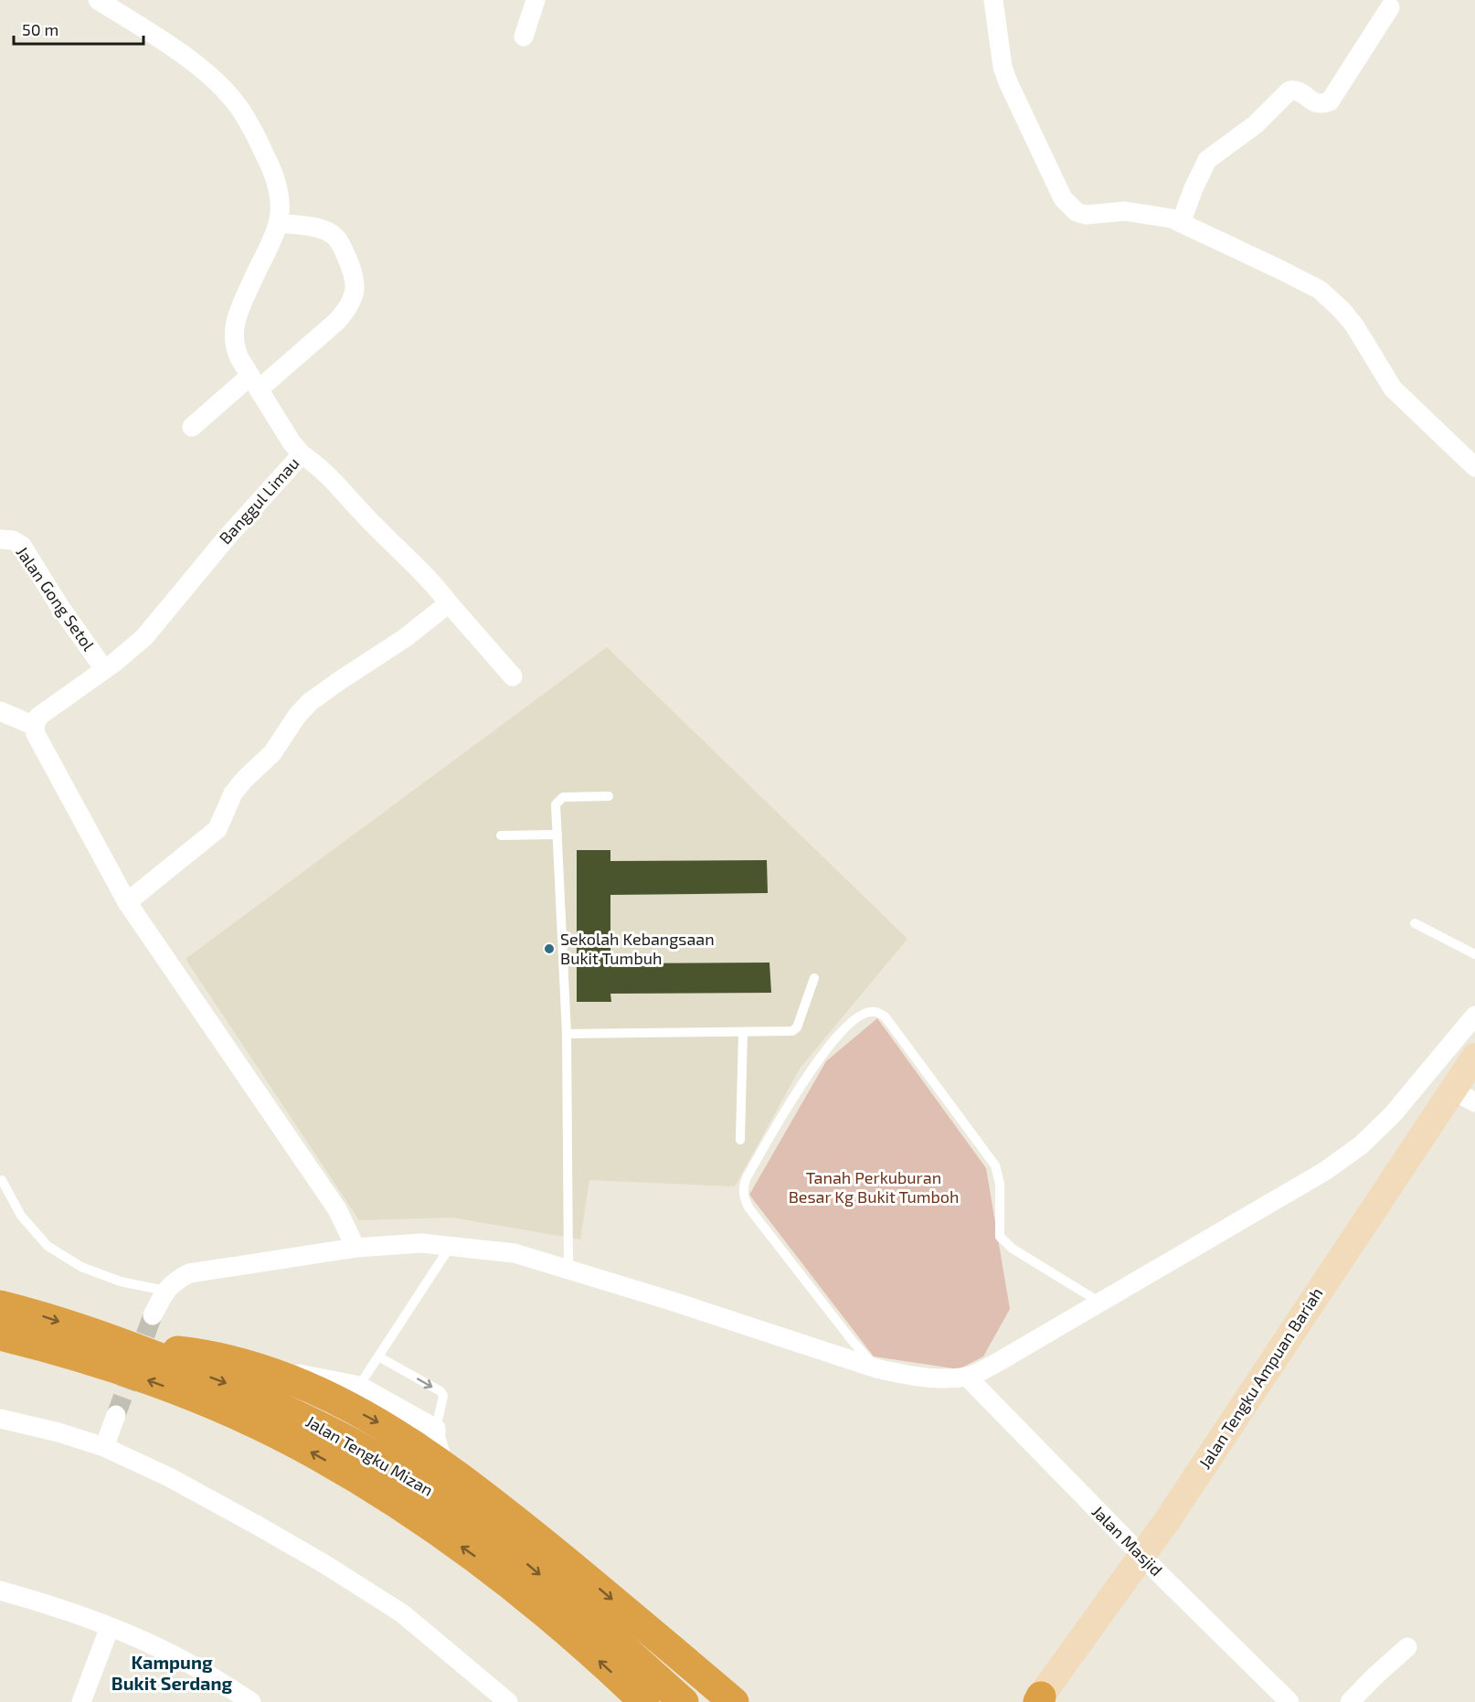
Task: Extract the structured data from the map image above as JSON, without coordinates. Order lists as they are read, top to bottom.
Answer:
{
  "streets": {
    "highway": ["Jalan Tengku Mizan"],
    "main road": ["Jalan Tengku Ampuan Bariah"],
    "street": ["Banggul Limau", "Jalan Gong Setol", "Jalan Masjid"]
  },
  "crossings": [
    ["Banggul Limau", "Jalan Gong Setol"]
  ],
  "districts": ["Kampung Bukit Serdang"],
  "parks": ["Tanah Perkuburan Besar Kg Bukit Tumboh"],
  "places": ["Sekolah Kebangsaan Bukit Tumbuh"],
  "scale_bar": "50 m"
}
